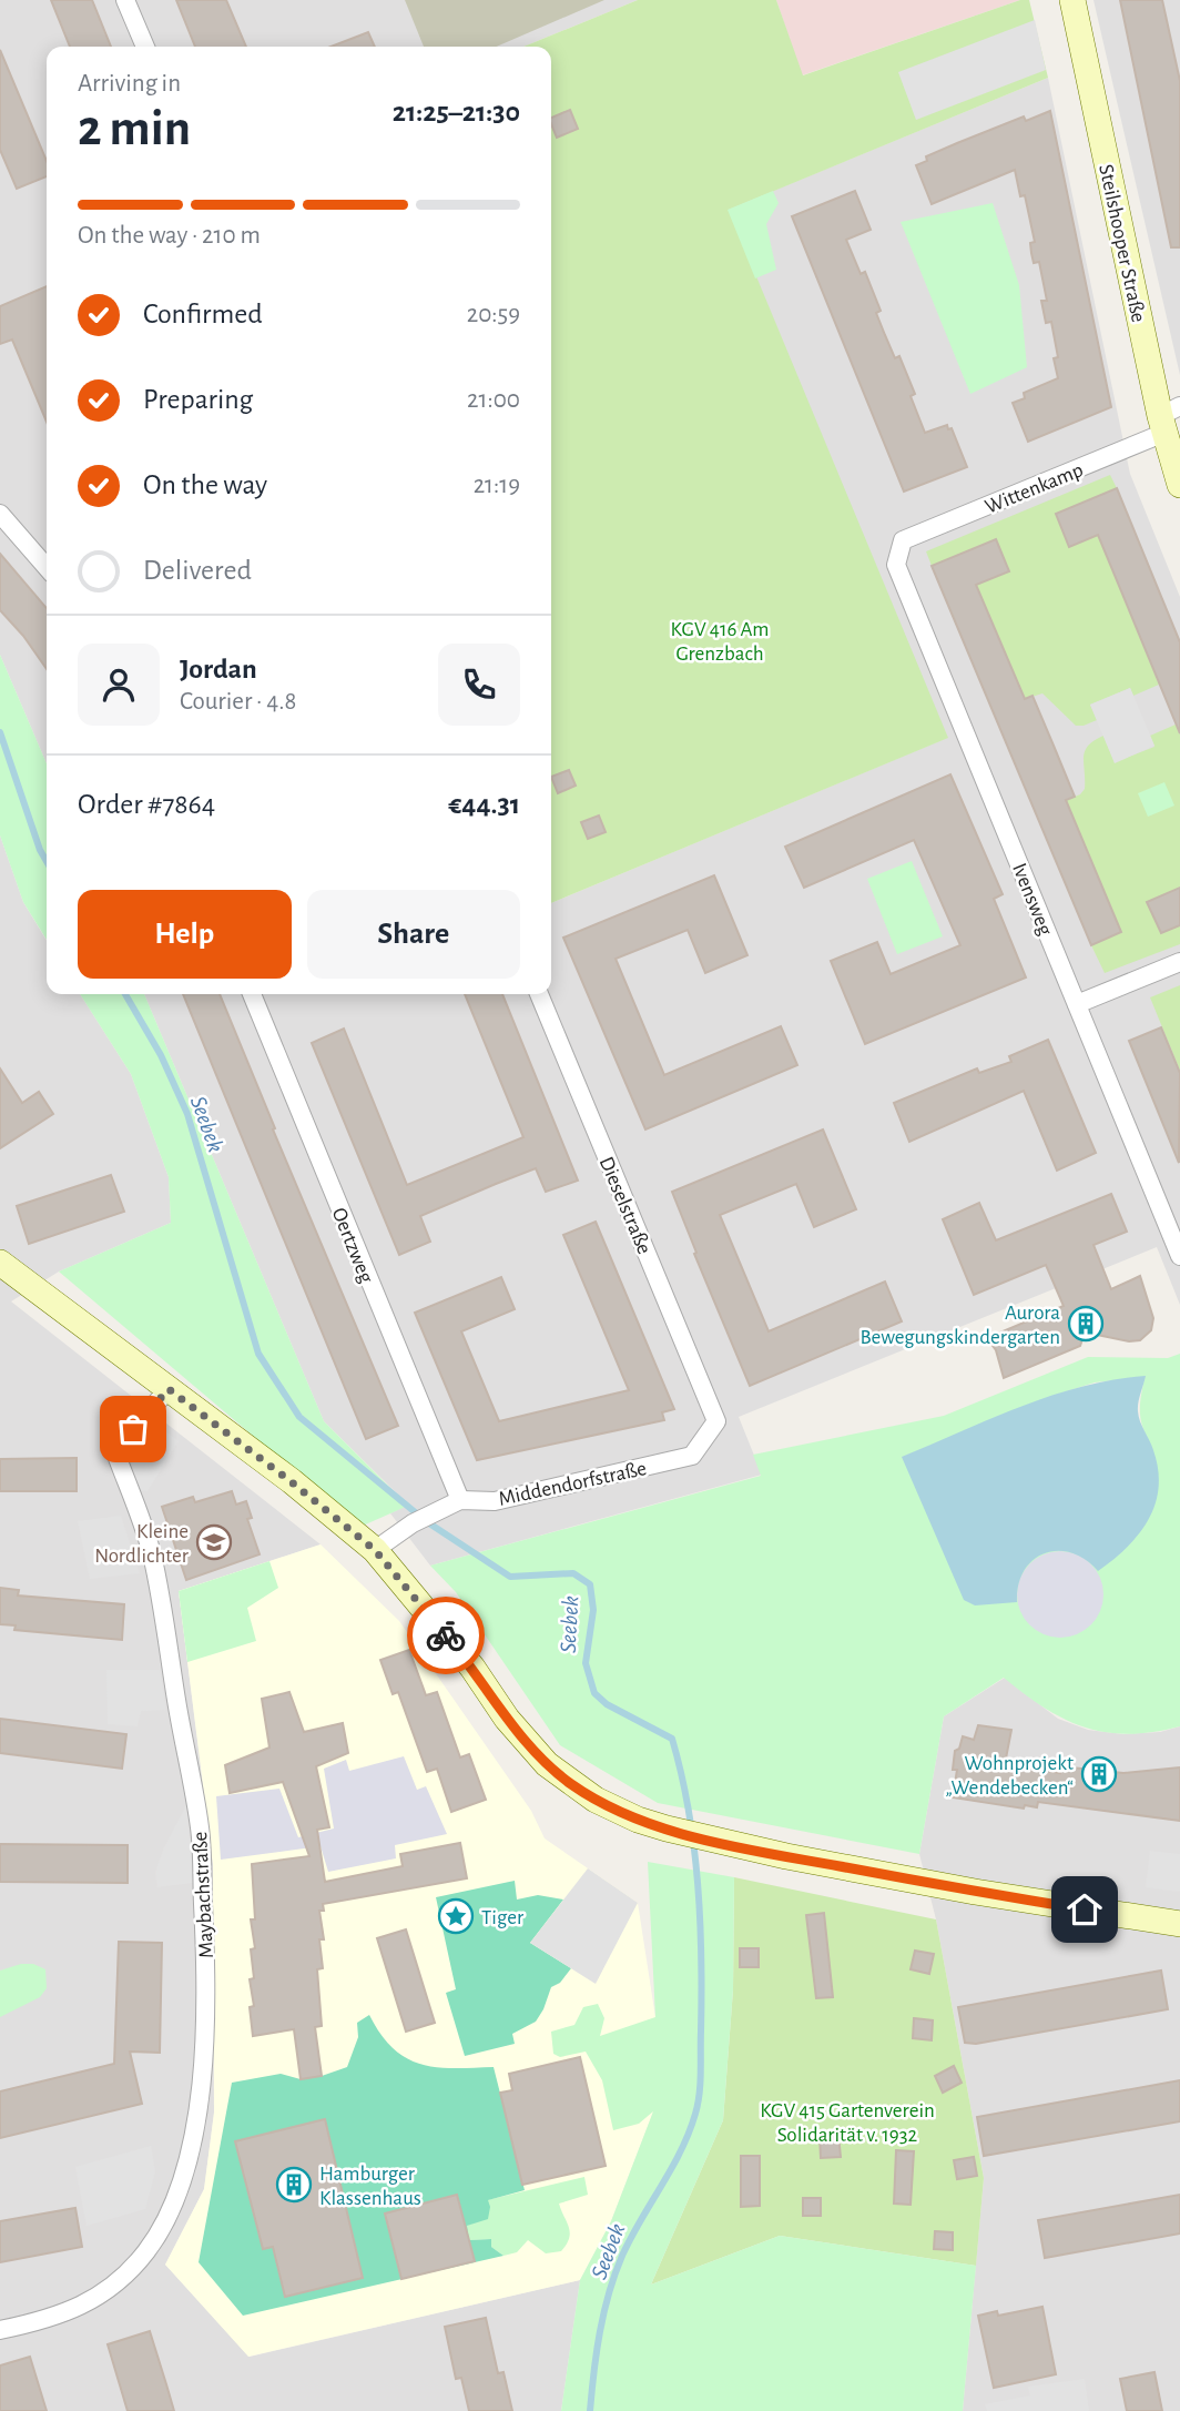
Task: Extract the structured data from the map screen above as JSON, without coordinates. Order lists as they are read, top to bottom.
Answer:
{
  "streets": {
    "street": [
      "Steilshooper Straße",
      "Wittenkamp",
      "Ivensweg",
      "Dieselstraße",
      "Oertzweg",
      "Middendorfstraße",
      "Maybachstraße"
    ]
  },
  "crossings": [
    ["Steilshooper Straße", "Wittenkamp"],
    ["Wittenkamp", "Ivensweg"],
    ["Dieselstraße", "Middendorfstraße"],
    ["Oertzweg", "Middendorfstraße"]
  ],
  "water": ["Seebek"],
  "parks": ["KGV 416 Am Grenzbach", "KGV 415 Gartenverein Solidarität v. 1932"],
  "places": {
    "building": ["Aurora Bewegungskindergarten", "Wohnprojekt „Wendebecken“", "Hamburger Klassenhaus"],
    "school or university": ["Kleine Nordlichter"],
    "place": ["Tiger"]
  },
  "page": {
    "heading": ["2 min", "Arriving in", "21:25–21:30"],
    "panel": [
      "Jordan",
      "Courier · 4.8",
      "Order #7864",
      "€44.31"
    ],
    "bar": "On the way · 210 m",
    "list": [
      ["Confirmed", "20:59"],
      ["Preparing", "21:00"],
      ["On the way", "21:19"],
      "Delivered"
    ],
    "buttons": ["Help", "Share"]
  }
}
